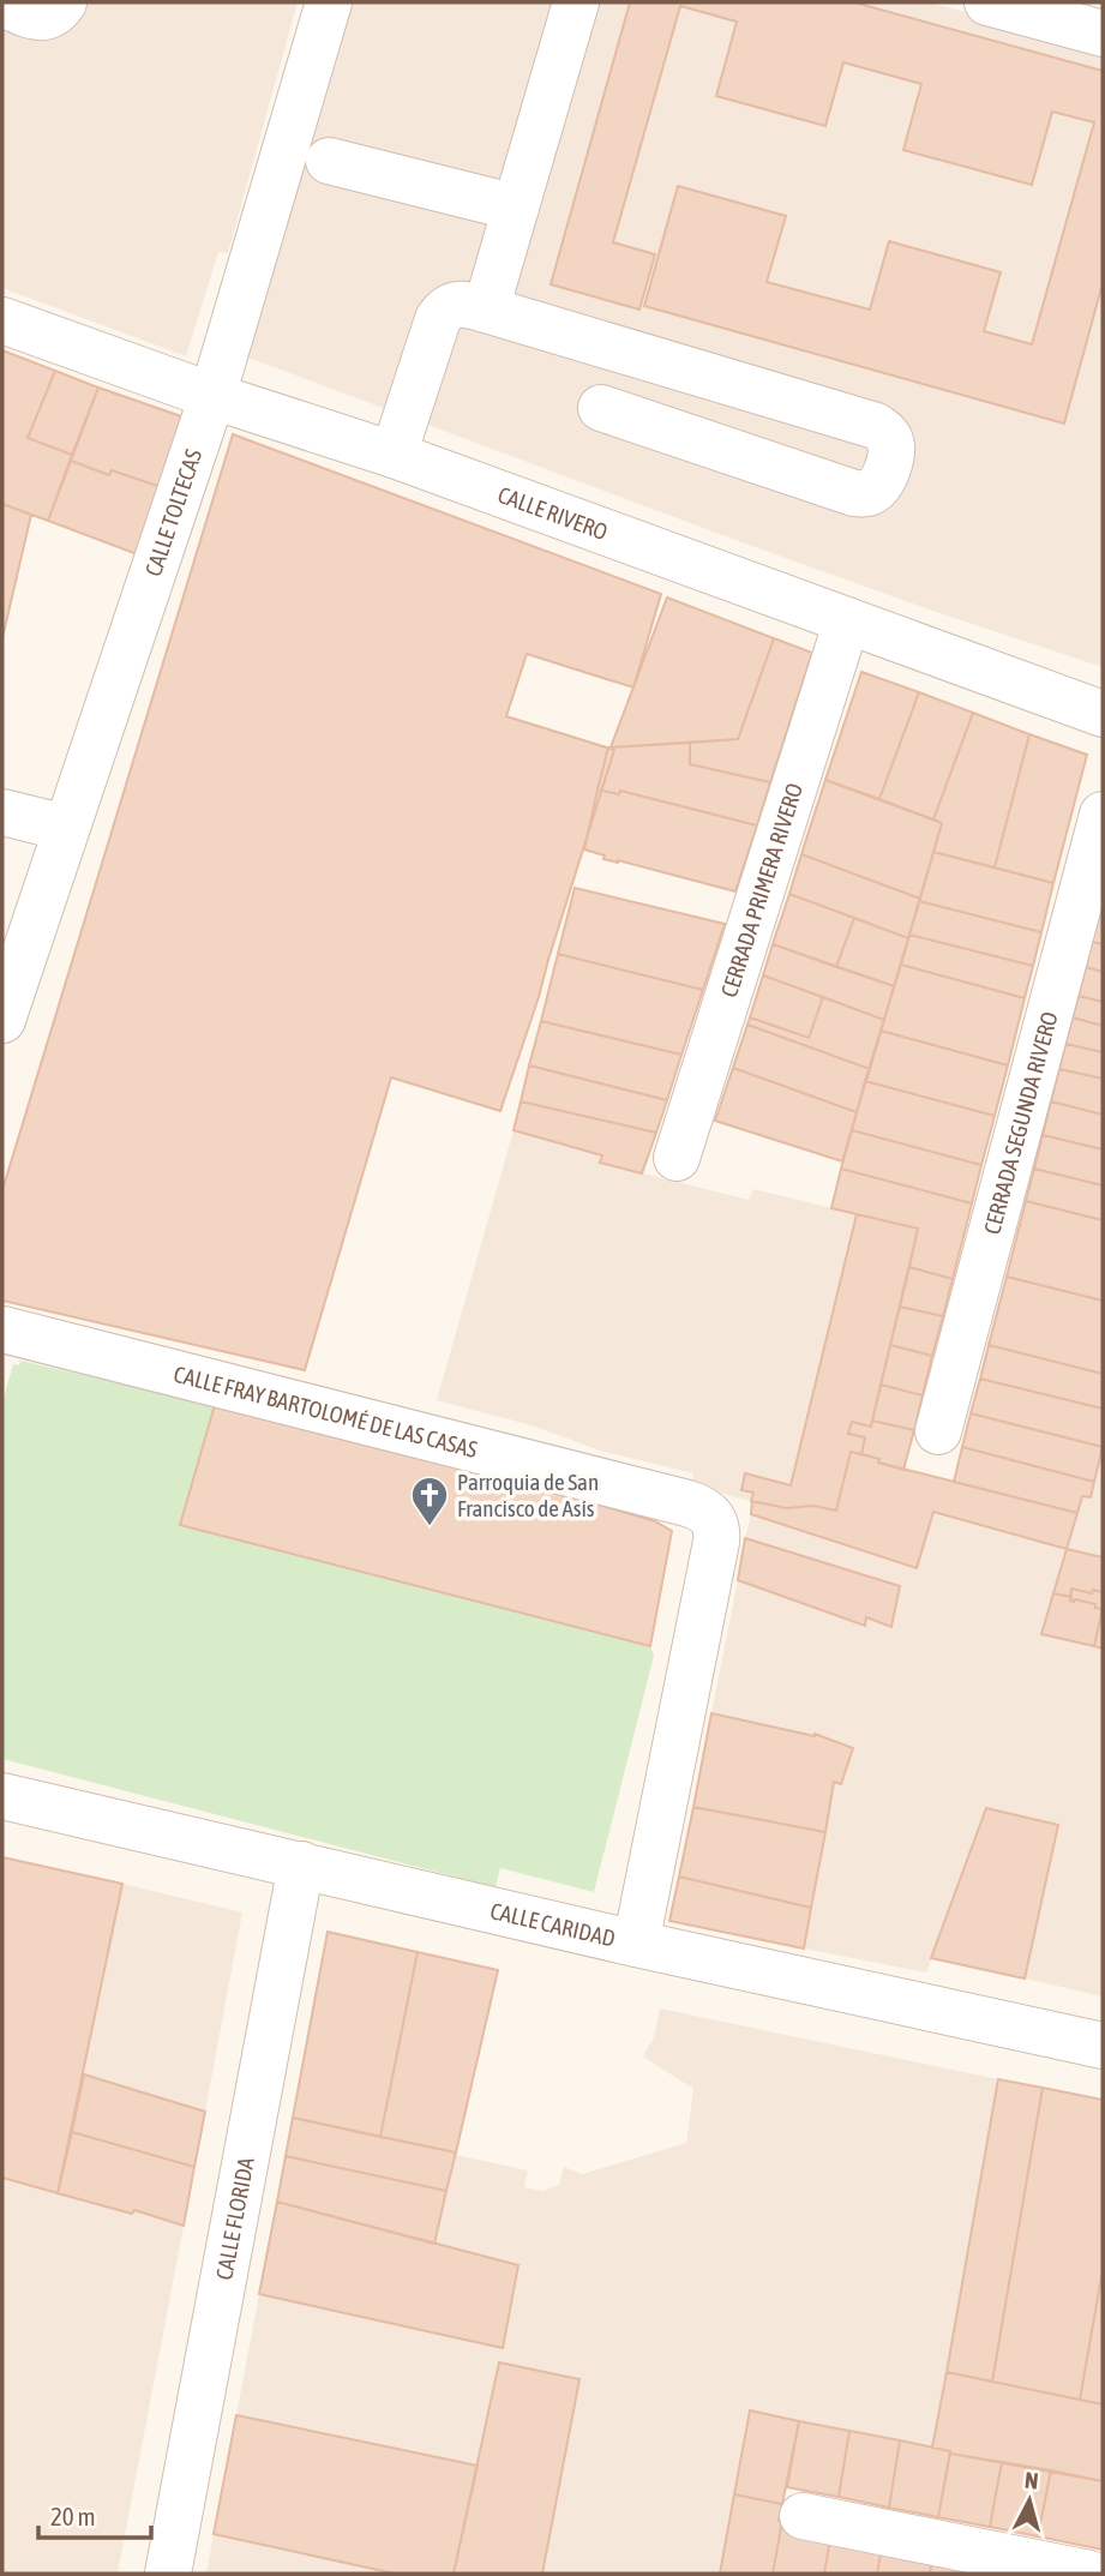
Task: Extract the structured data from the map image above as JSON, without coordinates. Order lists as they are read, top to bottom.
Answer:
{
  "streets": {
    "street": [
      "CALLE TOLTECAS",
      "CALLE RIVERO",
      "CERRADA PRIMERA RIVERO",
      "CERRADA SEGUNDA RIVERO",
      "CALLE FRAY BARTOLOMÉ DE LAS CASAS",
      "CALLE CARIDAD",
      "CALLE FLORIDA"
    ]
  },
  "crossings": [
    ["CALLE TOLTECAS", "CALLE RIVERO"],
    ["CALLE RIVERO", "CERRADA PRIMERA RIVERO"],
    ["CALLE FRAY BARTOLOMÉ DE LAS CASAS", "CALLE CARIDAD"],
    ["CALLE CARIDAD", "CALLE FLORIDA"]
  ],
  "places": {
    "church": ["Parroquia de San Francisco de Asís"]
  },
  "scale_bar": "20 m",
  "north": "top"
}
